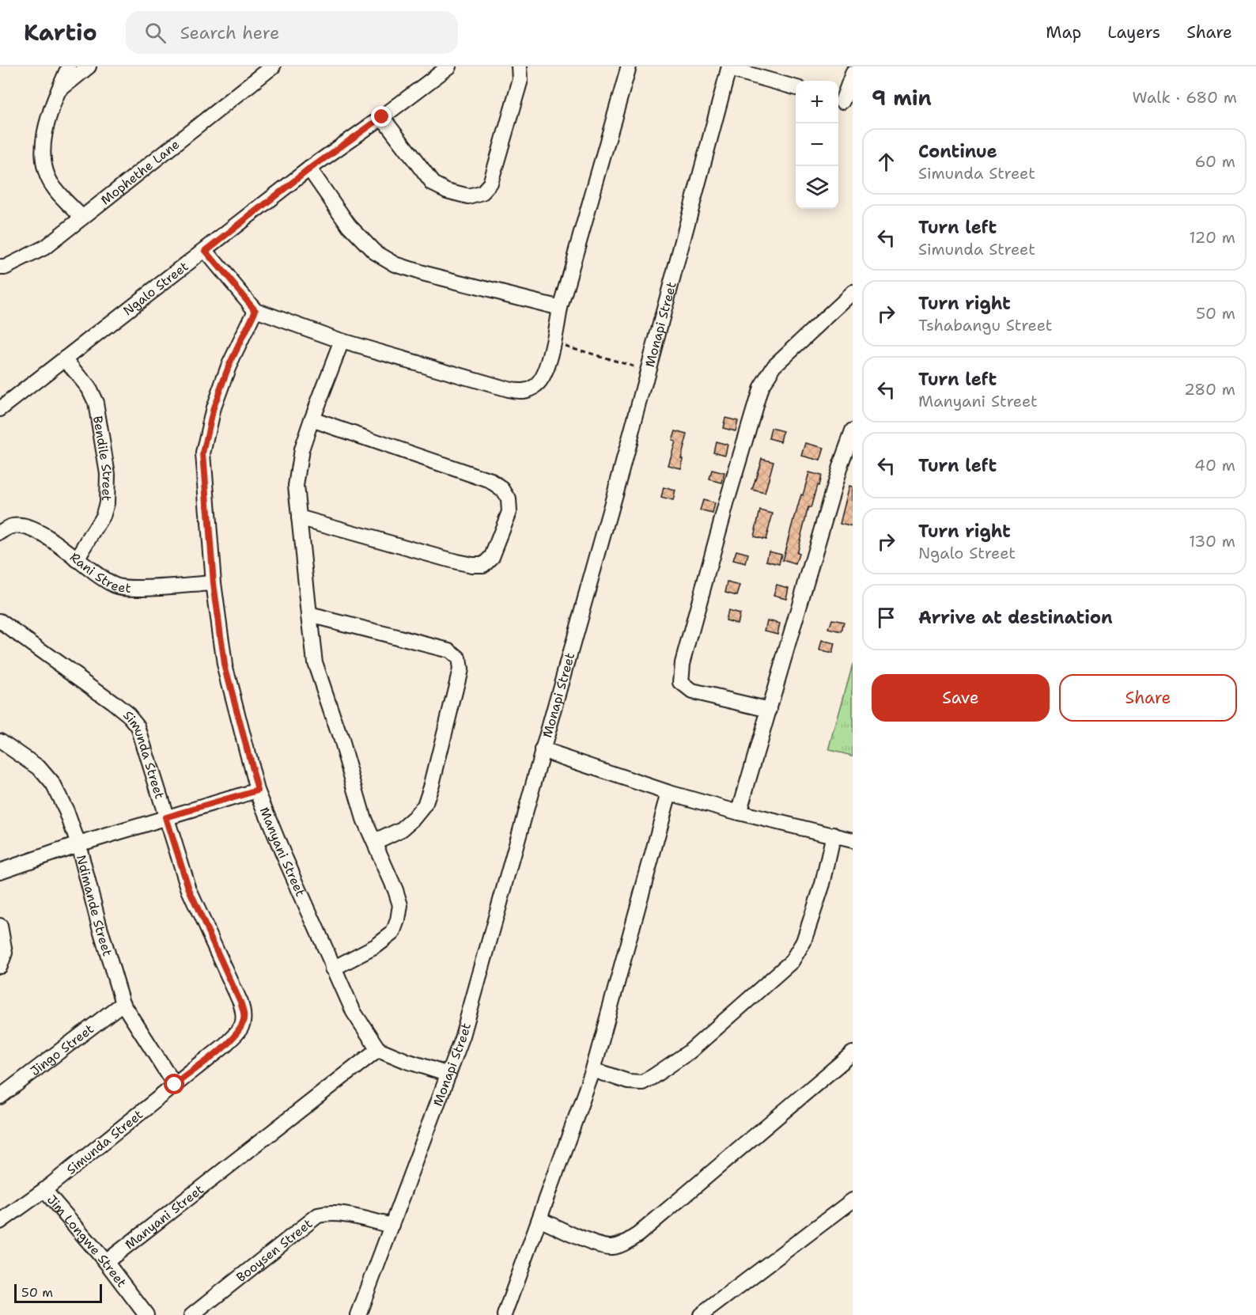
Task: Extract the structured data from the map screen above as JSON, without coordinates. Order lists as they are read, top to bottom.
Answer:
{
  "streets": {
    "street": [
      "Mophethe Lane",
      "Ngalo Street",
      "Monapi Street",
      "Bendile Street",
      "Rani Street",
      "Simunda Street",
      "Manyani Street",
      "Ndimande Street",
      "Jingo Street",
      "Jim Longwe Street",
      "Booysen Street"
    ]
  },
  "crossings": [
    ["Ngalo Street", "Bendile Street"],
    ["Monapi Street", "Booysen Street"],
    ["Bendile Street", "Rani Street"],
    ["Rani Street", "Manyani Street"],
    ["Simunda Street", "Ndimande Street"],
    ["Simunda Street", "Jim Longwe Street"],
    ["Manyani Street", "Jim Longwe Street"],
    ["Ndimande Street", "Jingo Street"]
  ],
  "scale_bar": "50 m",
  "page": {
    "header": "Kartio",
    "search": "Search here",
    "nav": ["Map", "Layers", "Share"],
    "heading": ["9 min", "Walk · 680 m"],
    "map_buttons": ["+", "−"],
    "list": [
      ["Continue", "Simunda Street", "60 m"],
      ["Turn left", "Simunda Street", "120 m"],
      ["Turn right", "Tshabangu Street", "50 m"],
      ["Turn left", "Manyani Street", "280 m"],
      ["Turn left", "40 m"],
      ["Turn right", "Ngalo Street", "130 m"],
      "Arrive at destination"
    ],
    "buttons": ["Save", "Share"],
    "scale": "50 m"
  }
}
